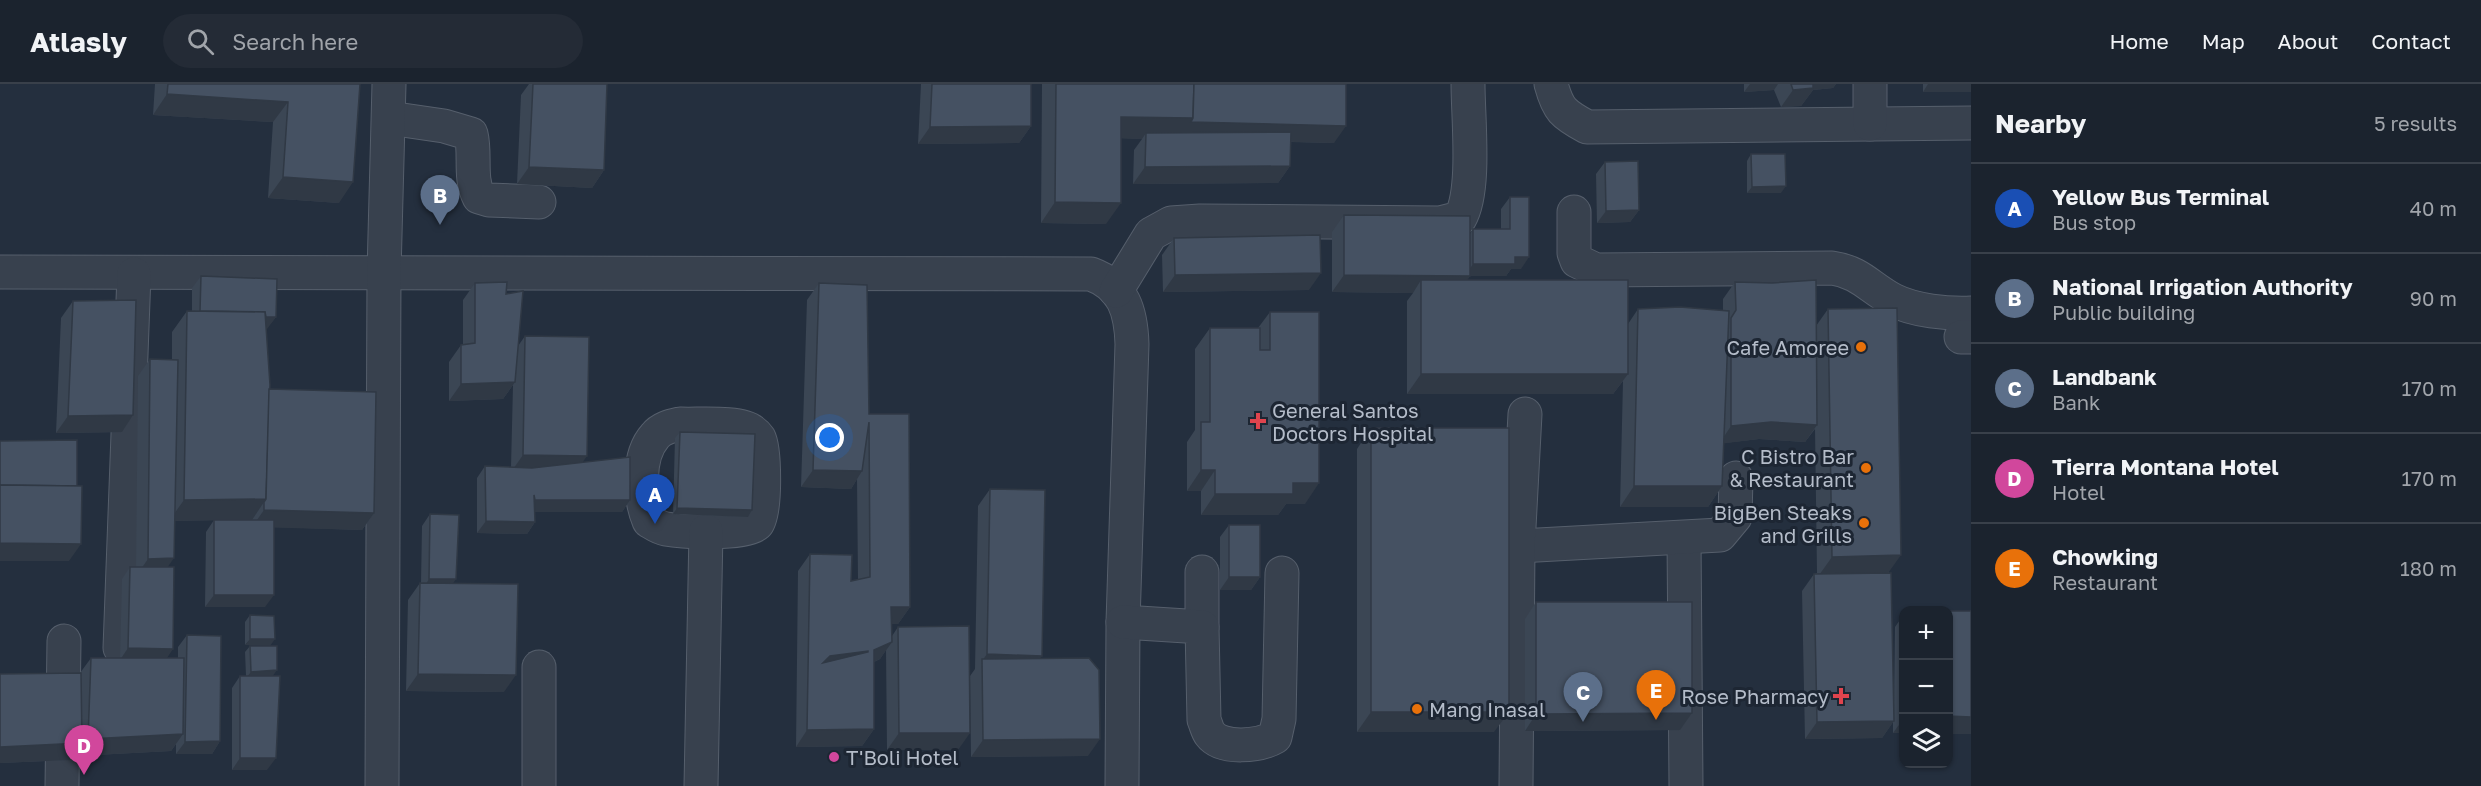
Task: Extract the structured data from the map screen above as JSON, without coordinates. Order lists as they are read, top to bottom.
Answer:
{
  "places": {
    "other": [
      "Cafe Amoree",
      "C Bistro Bar & Restaurant",
      "BigBen Steaks and Grills",
      "Mang Inasal",
      "T'Boli Hotel"
    ],
    "health": ["General Santos Doctors Hospital", "Rose Pharmacy"]
  },
  "page": {
    "header": "Atlasly",
    "search": "Search here",
    "nav": [
      "Home",
      "Map",
      "About",
      "Contact"
    ],
    "heading": ["Nearby", "5 results"],
    "list": [
      {
        "mark": "A",
        "name": "Yellow Bus Terminal",
        "note": "Bus stop",
        "value": "40 m"
      },
      {
        "mark": "B",
        "name": "National Irrigation Authority",
        "note": "Public building",
        "value": "90 m"
      },
      {
        "mark": "C",
        "name": "Landbank",
        "note": "Bank",
        "value": "170 m"
      },
      {
        "mark": "D",
        "name": "Tierra Montana Hotel",
        "note": "Hotel",
        "value": "170 m"
      },
      {
        "mark": "E",
        "name": "Chowking",
        "note": "Restaurant",
        "value": "180 m"
      }
    ],
    "pins": [
      "B",
      "A",
      "E",
      "C",
      "D"
    ],
    "map_buttons": ["+", "−"]
  }
}
